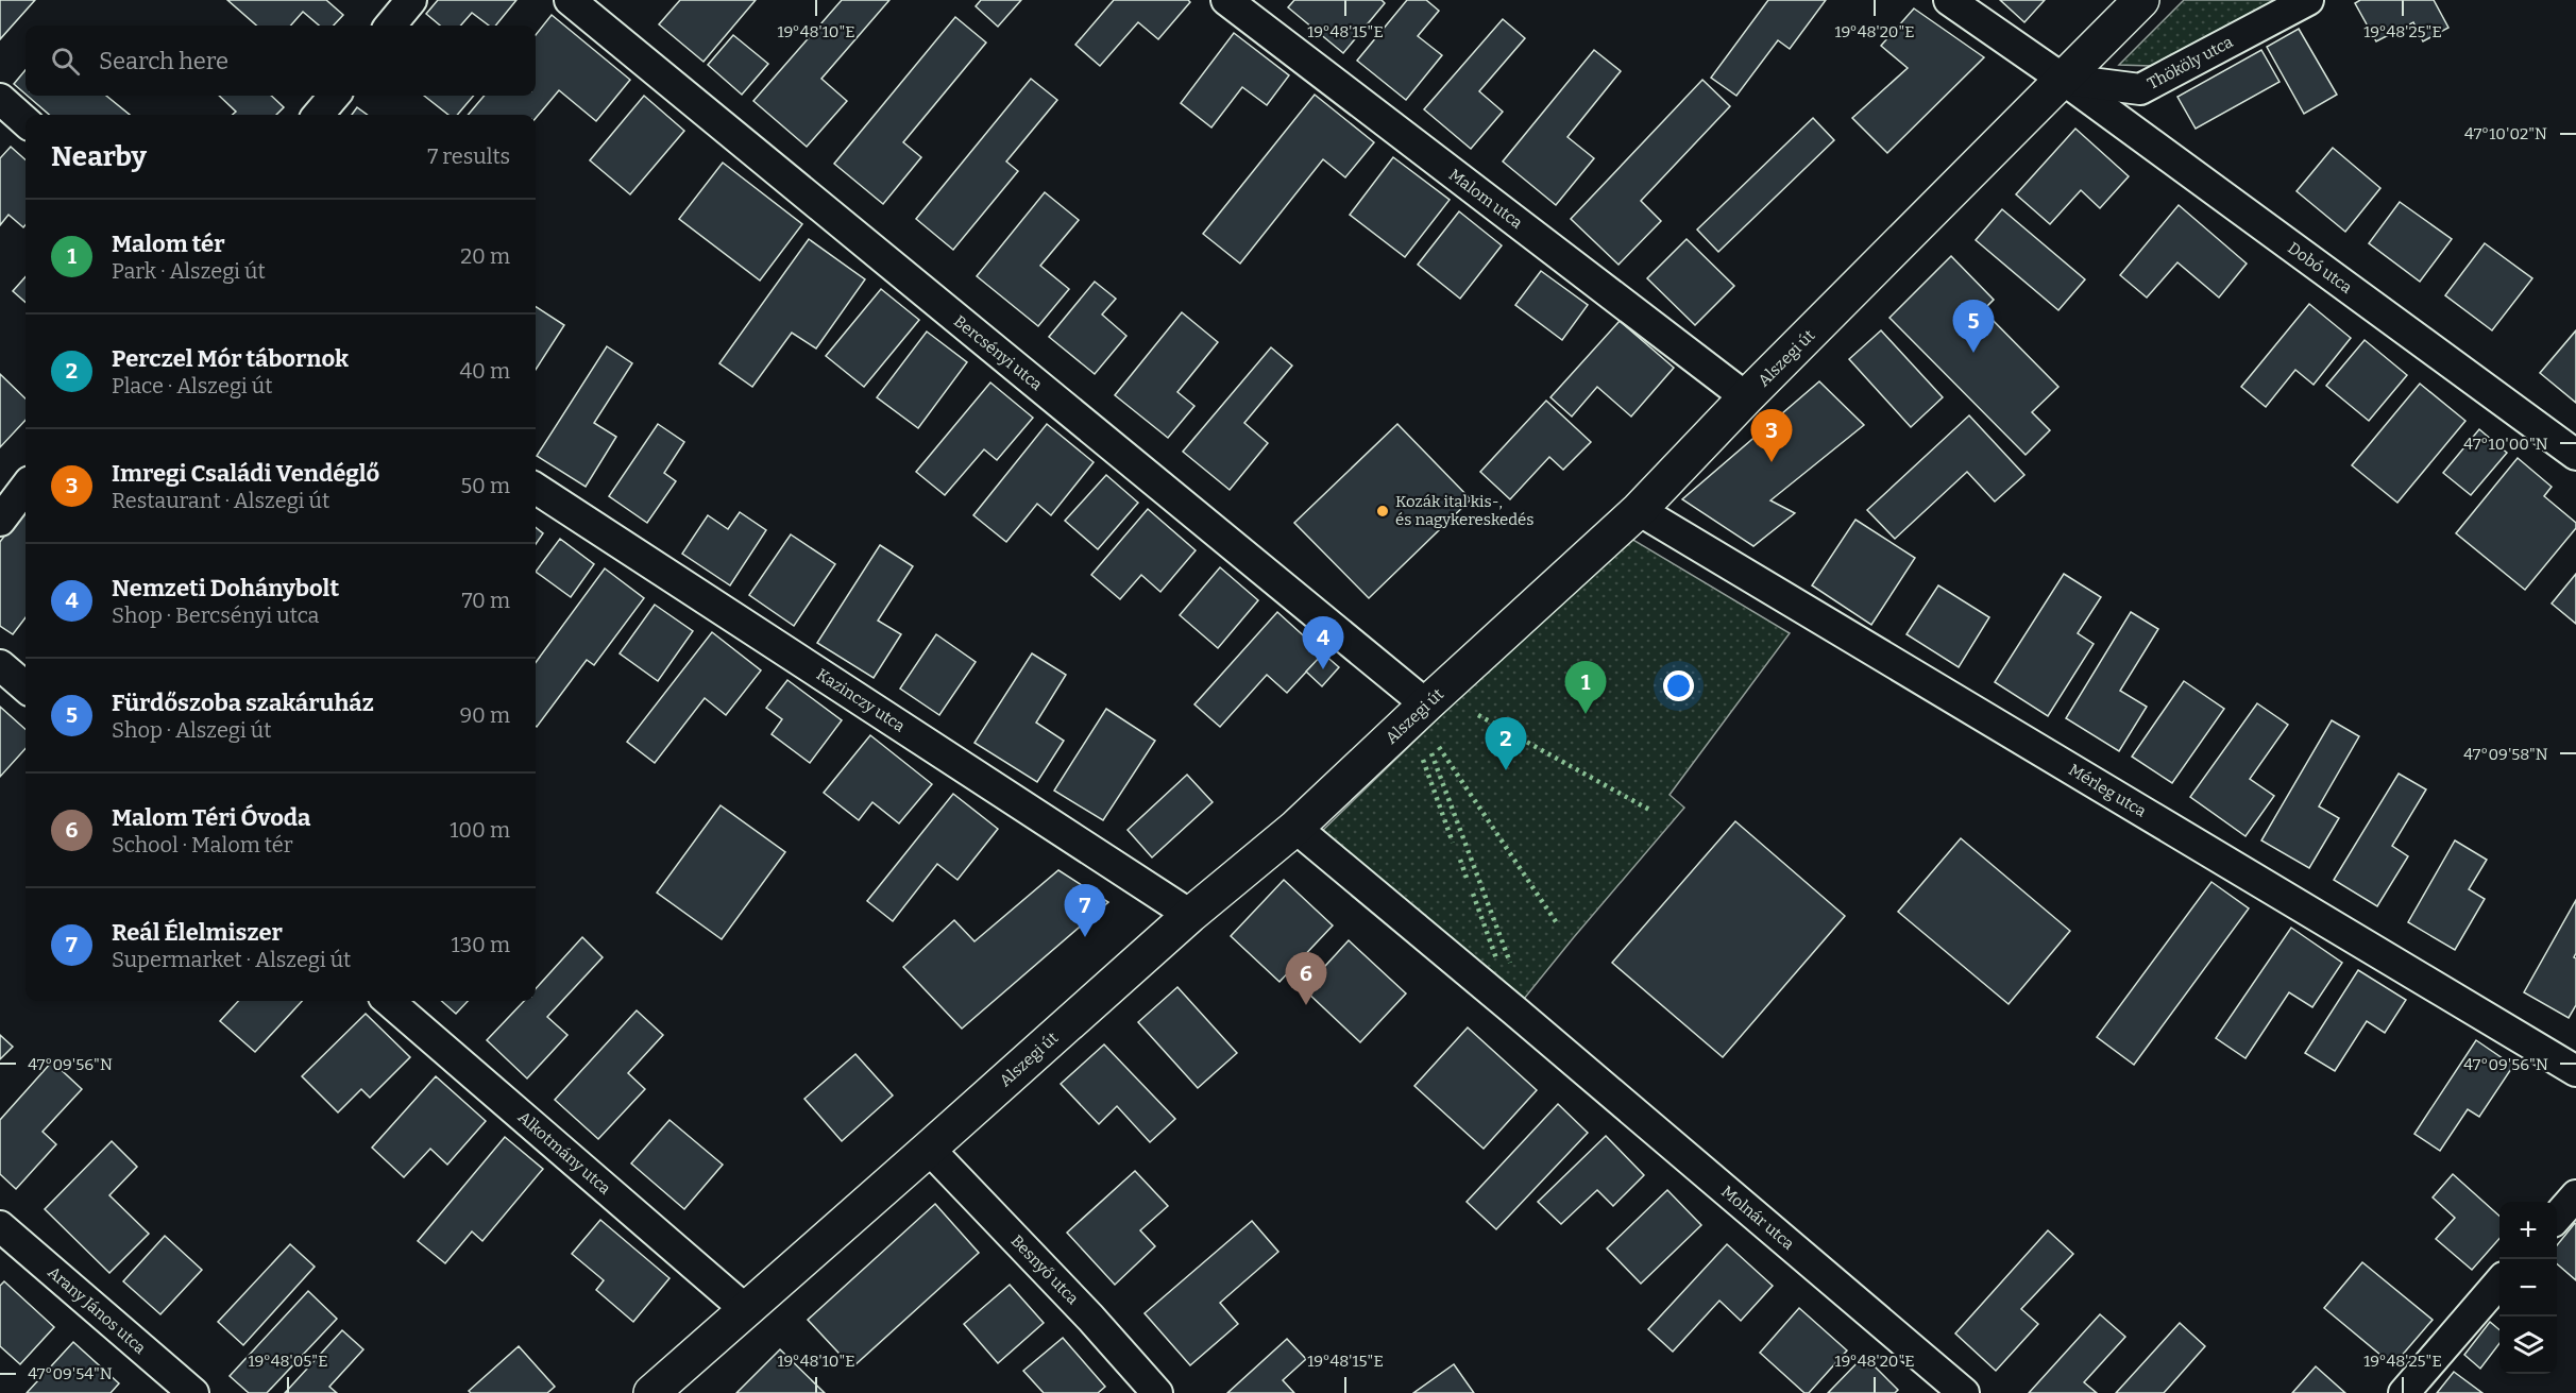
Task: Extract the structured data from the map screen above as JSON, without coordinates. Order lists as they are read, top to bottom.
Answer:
{
  "streets": {
    "main road": ["Alszegi út"],
    "street": [
      "Thököly utca",
      "Malom utca",
      "Dobó utca",
      "Bercsényi utca",
      "Kazinczy utca",
      "Mérleg utca",
      "Alkotmány utca",
      "Molnár utca",
      "Besnyő utca",
      "Arany János utca"
    ]
  },
  "crossings": [
    ["Thököly utca", "Dobó utca"],
    ["Thököly utca", "Alszegi út"],
    ["Malom utca", "Alszegi út"],
    ["Dobó utca", "Alszegi út"],
    ["Bercsényi utca", "Alszegi út"],
    ["Alszegi út", "Kazinczy utca"],
    ["Alszegi út", "Mérleg utca"],
    ["Alszegi út", "Alkotmány utca"],
    ["Alszegi út", "Molnár utca"],
    ["Alszegi út", "Besnyő utca"]
  ],
  "places": ["Kozák ital kis-, és nagykereskedés"],
  "page": {
    "search": "Search here",
    "heading": ["Nearby", "7 results"],
    "list": [
      {
        "mark": "1",
        "name": "Malom tér",
        "note": "Park · Alszegi út",
        "value": "20 m"
      },
      {
        "mark": "2",
        "name": "Perczel Mór tábornok",
        "note": "Place · Alszegi út",
        "value": "40 m"
      },
      {
        "mark": "3",
        "name": "Imregi Családi Vendéglő",
        "note": "Restaurant · Alszegi út",
        "value": "50 m"
      },
      {
        "mark": "4",
        "name": "Nemzeti Dohánybolt",
        "note": "Shop · Bercsényi utca",
        "value": "70 m"
      },
      {
        "mark": "5",
        "name": "Fürdőszoba szakáruház",
        "note": "Shop · Alszegi út",
        "value": "90 m"
      },
      {
        "mark": "6",
        "name": "Malom Téri Óvoda",
        "note": "School · Malom tér",
        "value": "100 m"
      },
      {
        "mark": "7",
        "name": "Reál Élelmiszer",
        "note": "Supermarket · Alszegi út",
        "value": "130 m"
      }
    ],
    "pins": [
      "5",
      "3",
      "4",
      "1",
      "2",
      "7",
      "6"
    ],
    "map_buttons": ["+", "−"]
  },
  "coordinates": [
    "19°48'10\"E",
    "19°48'15\"E",
    "19°48'20\"E",
    "19°48'25\"E",
    "47°10'02\"N",
    "47°10'00\"N",
    "47°09'58\"N",
    "47°09'56\"N",
    "19°48'05\"E",
    "47°09'54\"N"
  ]
}
